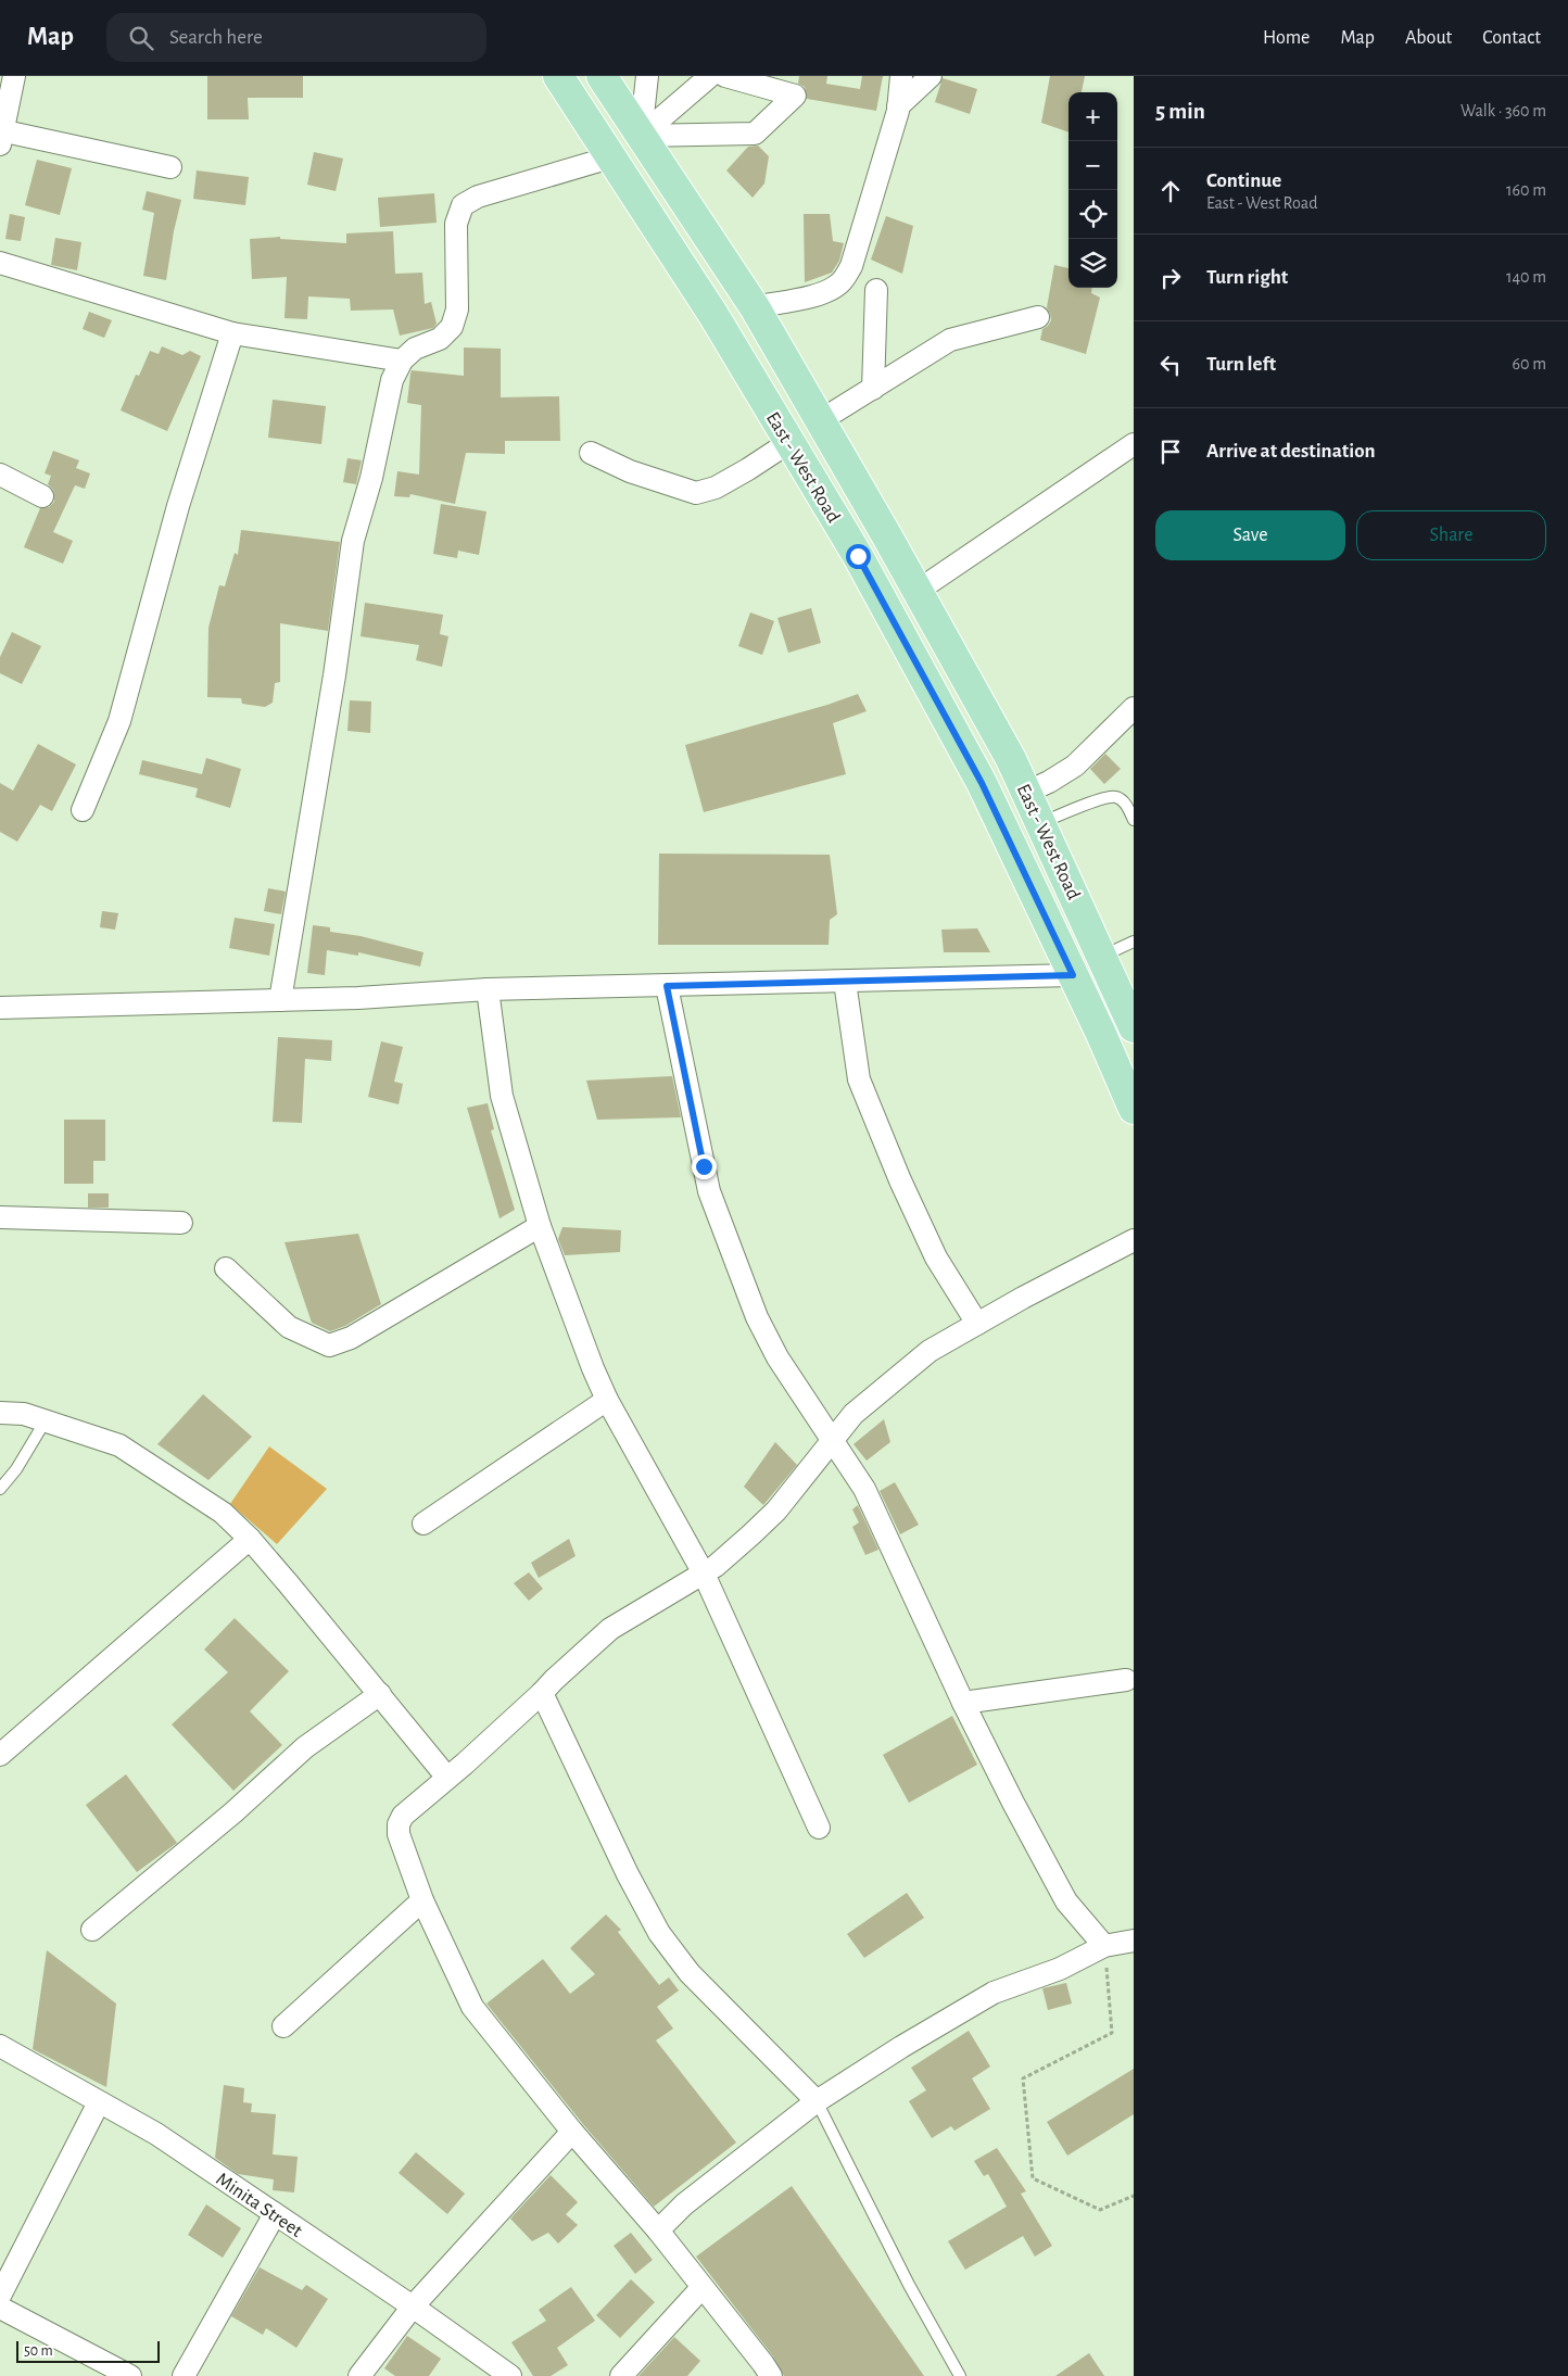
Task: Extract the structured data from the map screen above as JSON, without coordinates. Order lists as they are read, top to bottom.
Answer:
{
  "streets": {
    "main road": ["East - West Road"],
    "street": ["Minita Street"]
  },
  "scale_bar": "50 m",
  "page": {
    "header": "Map",
    "search": "Search here",
    "nav": [
      "Home",
      "Map",
      "About",
      "Contact"
    ],
    "heading": ["5 min", "Walk · 360 m"],
    "map_buttons": ["+", "−"],
    "list": [
      ["Continue", "East - West Road", "160 m"],
      ["Turn right", "140 m"],
      ["Turn left", "60 m"],
      "Arrive at destination"
    ],
    "buttons": ["Save", "Share"],
    "scale": "50 m"
  }
}
